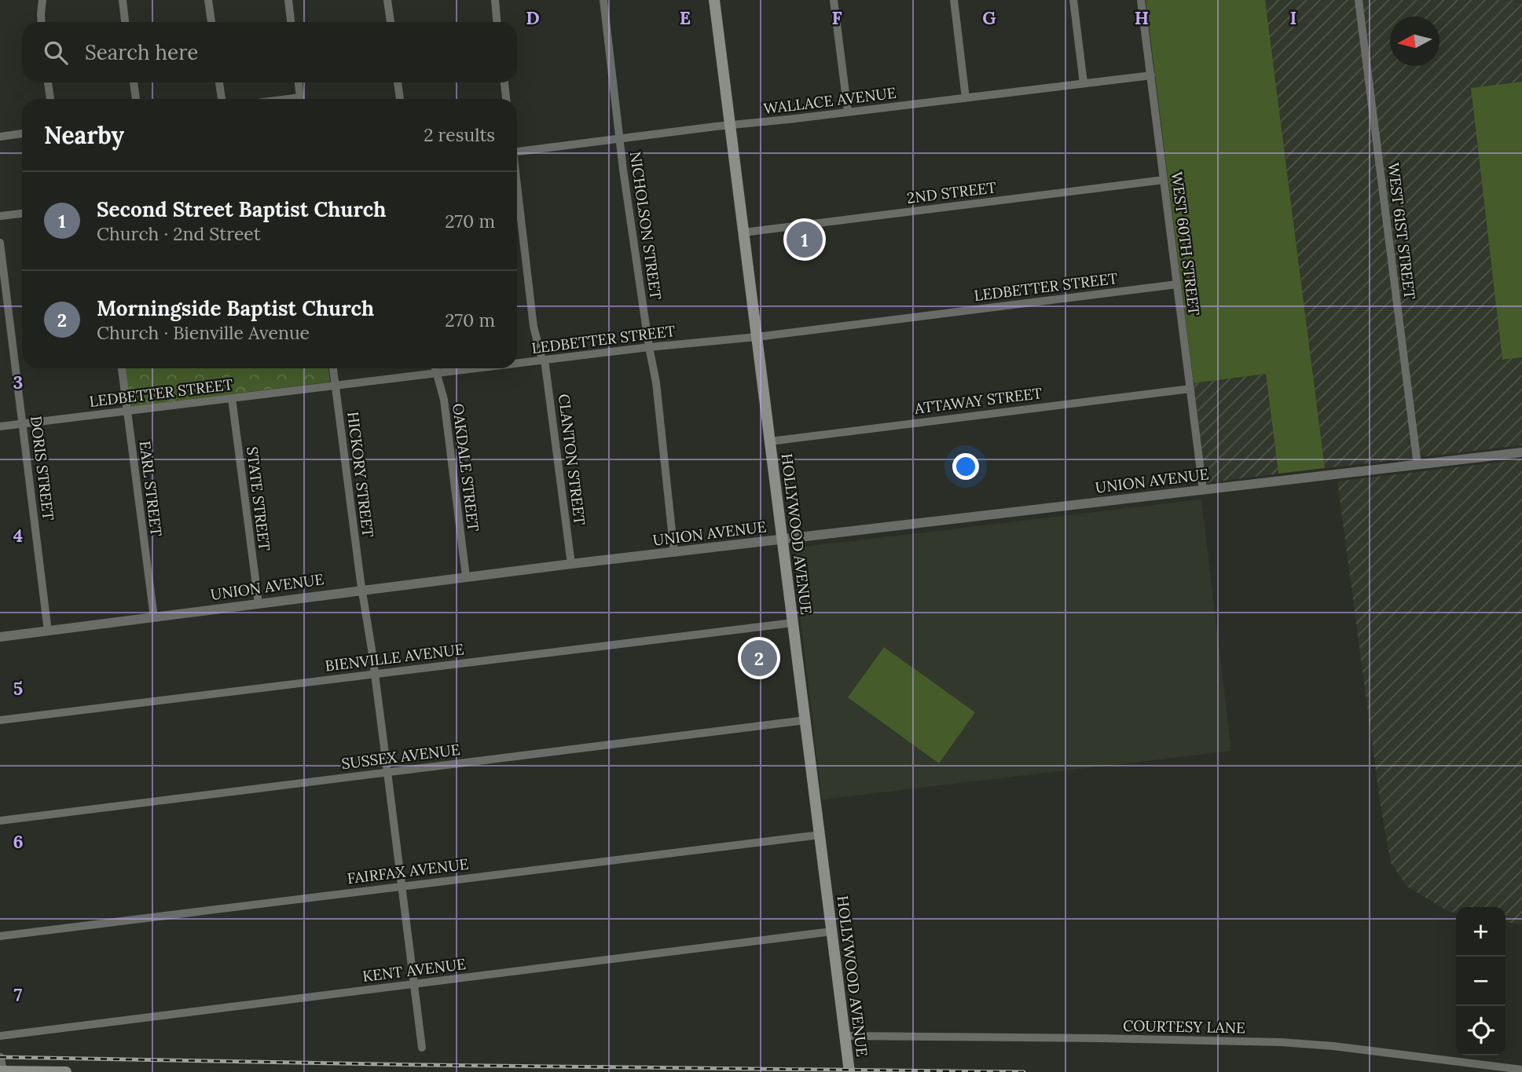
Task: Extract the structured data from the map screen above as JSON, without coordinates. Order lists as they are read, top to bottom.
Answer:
{
  "streets": {
    "main road": ["HOLLYWOOD AVENUE"],
    "street": [
      "WALLACE AVENUE",
      "2ND STREET",
      "NICHOLSON STREET",
      "WEST 61ST STREET",
      "WEST 60TH STREET",
      "LEDBETTER STREET",
      "ATTAWAY STREET",
      "CLANTON STREET",
      "OAKDALE STREET",
      "DORIS STREET",
      "HICKORY STREET",
      "UNION AVENUE",
      "EARL STREET",
      "STATE STREET",
      "BIENVILLE AVENUE",
      "SUSSEX AVENUE",
      "FAIRFAX AVENUE",
      "KENT AVENUE",
      "COURTESY LANE"
    ]
  },
  "crossings": [
    ["WALLACE AVENUE", "NICHOLSON STREET"],
    ["WALLACE AVENUE", "WEST 60TH STREET"],
    ["WALLACE AVENUE", "HOLLYWOOD AVENUE"],
    ["2ND STREET", "WEST 60TH STREET"],
    ["2ND STREET", "HOLLYWOOD AVENUE"],
    ["NICHOLSON STREET", "LEDBETTER STREET"],
    ["NICHOLSON STREET", "UNION AVENUE"],
    ["WEST 61ST STREET", "UNION AVENUE"],
    ["WEST 60TH STREET", "LEDBETTER STREET"],
    ["WEST 60TH STREET", "ATTAWAY STREET"],
    ["WEST 60TH STREET", "UNION AVENUE"],
    ["LEDBETTER STREET", "CLANTON STREET"],
    ["LEDBETTER STREET", "OAKDALE STREET"],
    ["LEDBETTER STREET", "DORIS STREET"],
    ["LEDBETTER STREET", "HICKORY STREET"],
    ["LEDBETTER STREET", "EARL STREET"],
    ["LEDBETTER STREET", "STATE STREET"],
    ["LEDBETTER STREET", "HOLLYWOOD AVENUE"],
    ["ATTAWAY STREET", "HOLLYWOOD AVENUE"],
    ["CLANTON STREET", "UNION AVENUE"],
    ["OAKDALE STREET", "UNION AVENUE"],
    ["DORIS STREET", "UNION AVENUE"],
    ["HICKORY STREET", "UNION AVENUE"],
    ["HICKORY STREET", "BIENVILLE AVENUE"],
    ["HICKORY STREET", "SUSSEX AVENUE"],
    ["HICKORY STREET", "FAIRFAX AVENUE"],
    ["HICKORY STREET", "KENT AVENUE"],
    ["UNION AVENUE", "EARL STREET"],
    ["UNION AVENUE", "STATE STREET"],
    ["UNION AVENUE", "HOLLYWOOD AVENUE"],
    ["HOLLYWOOD AVENUE", "BIENVILLE AVENUE"],
    ["HOLLYWOOD AVENUE", "SUSSEX AVENUE"],
    ["HOLLYWOOD AVENUE", "FAIRFAX AVENUE"],
    ["HOLLYWOOD AVENUE", "KENT AVENUE"],
    ["HOLLYWOOD AVENUE", "COURTESY LANE"]
  ],
  "north": "left",
  "page": {
    "search": "Search here",
    "heading": ["Nearby", "2 results"],
    "list": [
      {
        "mark": "1",
        "name": "Second Street Baptist Church",
        "note": "Church · 2nd Street",
        "value": "270 m"
      },
      {
        "mark": "2",
        "name": "Morningside Baptist Church",
        "note": "Church · Bienville Avenue",
        "value": "270 m"
      }
    ],
    "pins": ["1", "2"],
    "map_buttons": ["+", "−"]
  },
  "grid": {
    "columns": [
      "D",
      "E",
      "F",
      "G",
      "H",
      "I"
    ],
    "rows": [
      "3",
      "4",
      "5",
      "6",
      "7"
    ]
  }
}
